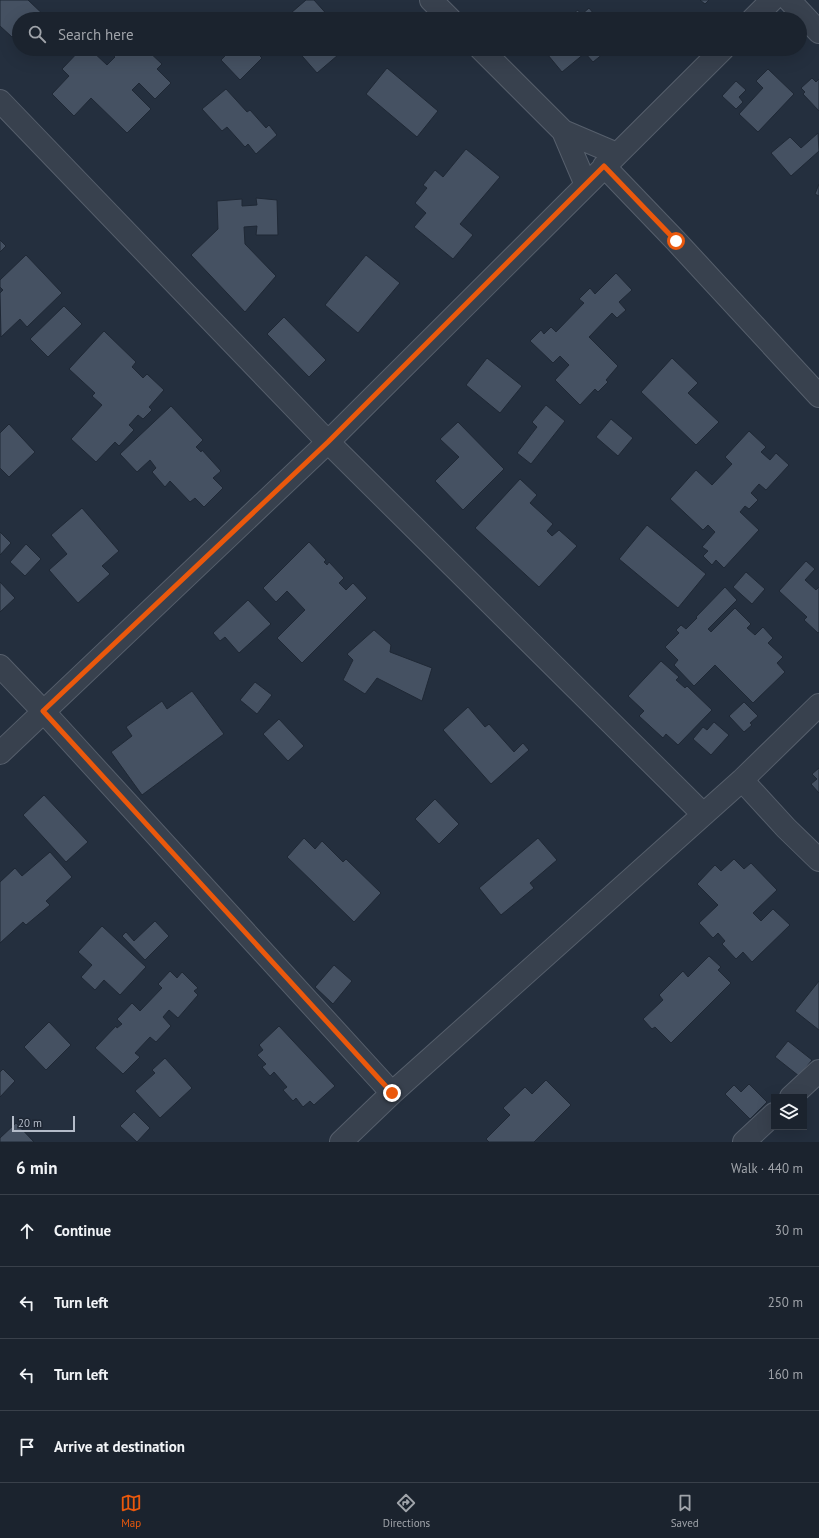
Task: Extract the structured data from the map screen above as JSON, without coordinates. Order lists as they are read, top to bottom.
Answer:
{
  "scale_bar": "20 m",
  "page": {
    "search": "Search here",
    "scale": "20 m",
    "heading": ["6 min", "Walk · 440 m"],
    "list": [
      ["Continue", "30 m"],
      ["Turn left", "250 m"],
      ["Turn left", "160 m"],
      "Arrive at destination"
    ],
    "nav": ["Map", "Directions", "Saved"]
  }
}
